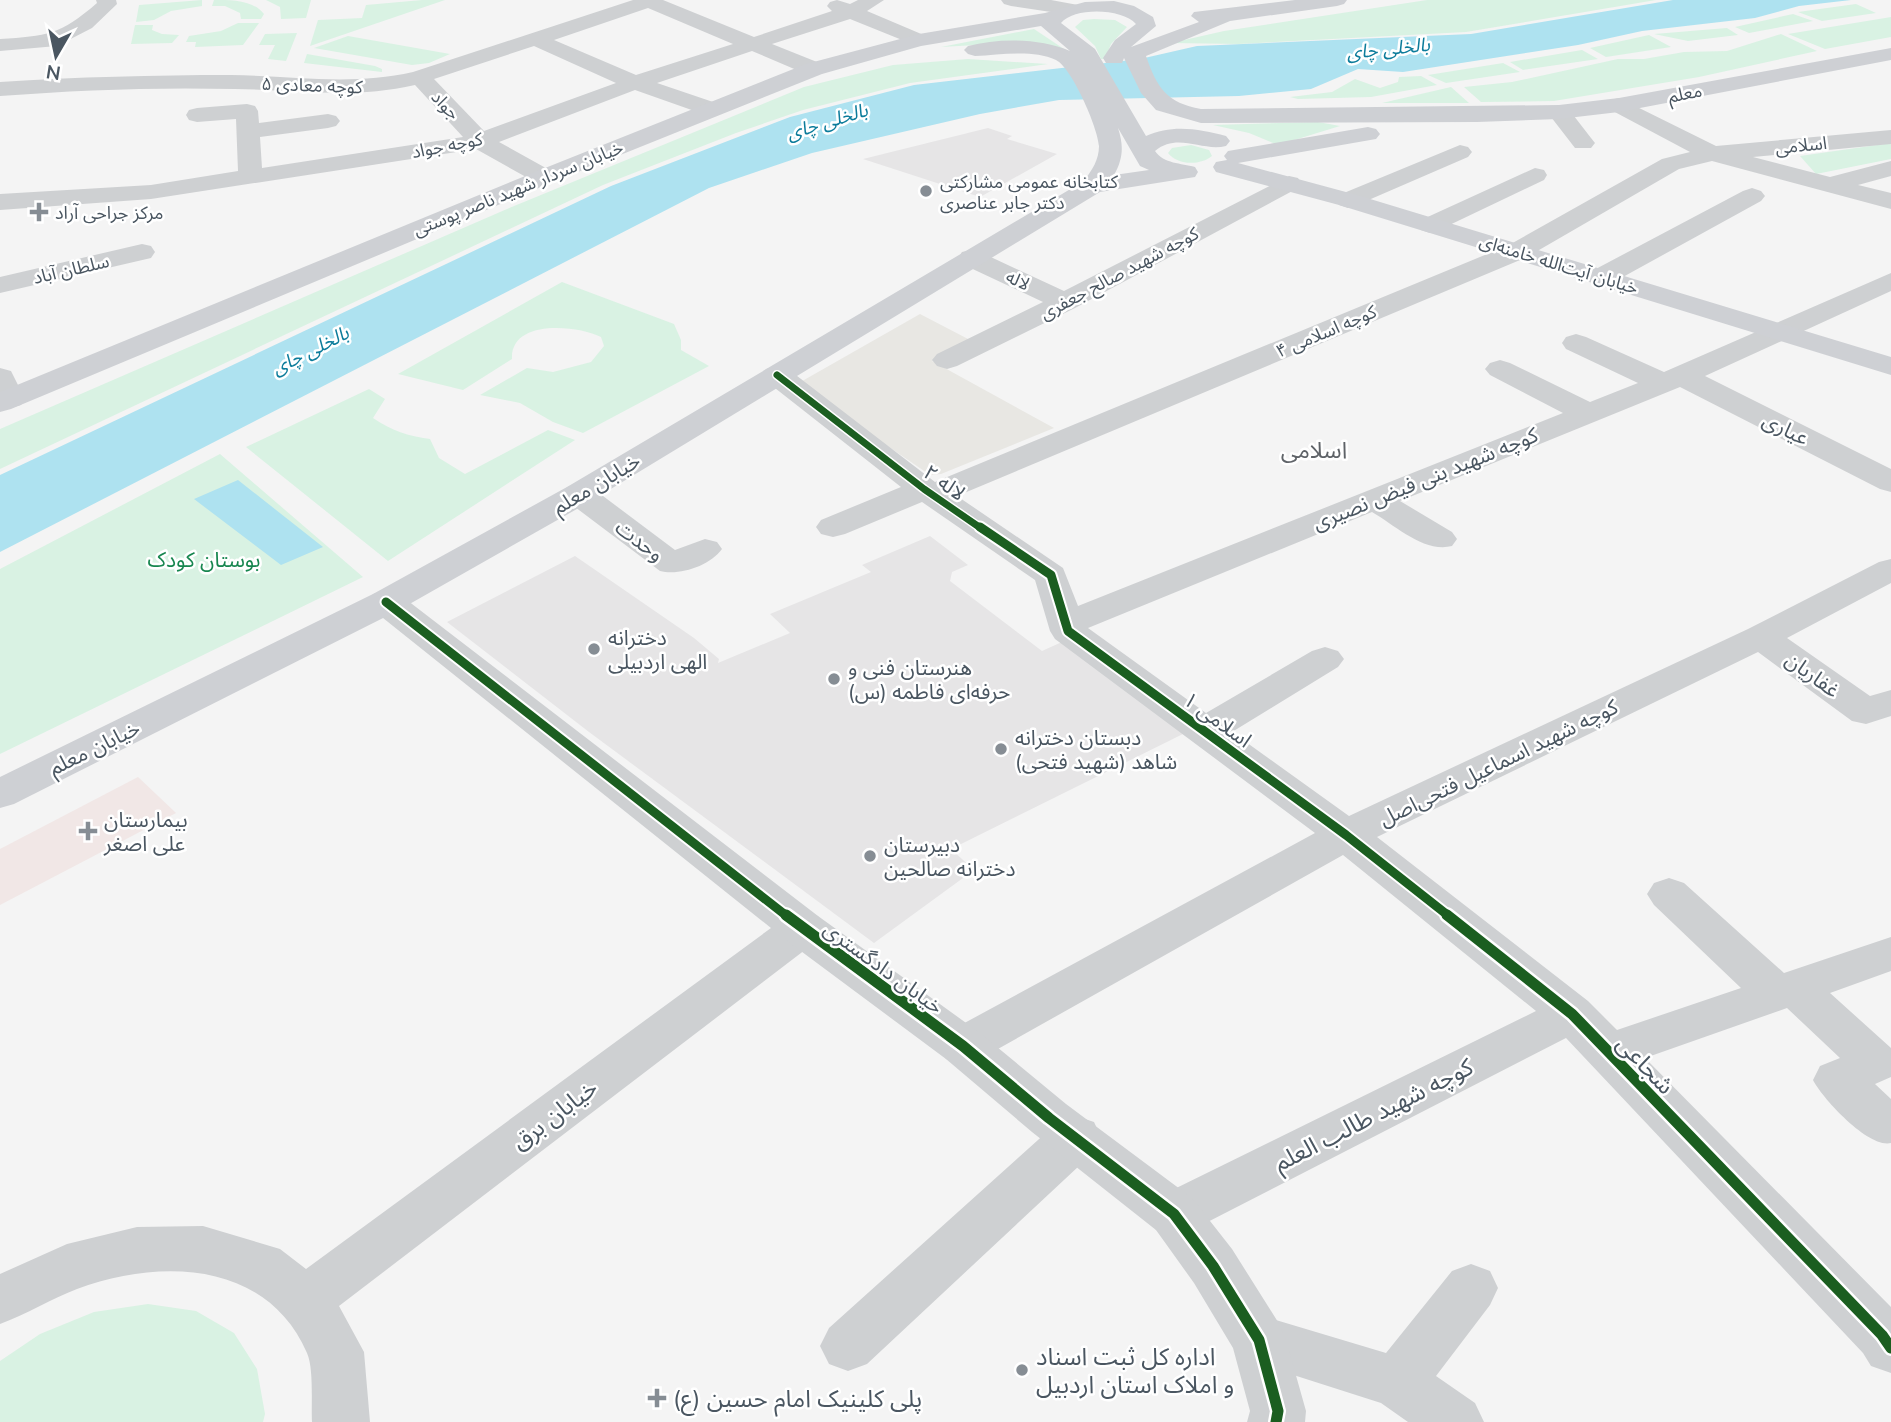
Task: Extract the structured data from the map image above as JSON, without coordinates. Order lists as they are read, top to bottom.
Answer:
{
  "streets": {
    "main road": [
      "معلم",
      "خیابان سردار شهید ناصر پوستی",
      "خیابان آیت‌الله خامنه‌ای",
      "خیابان معلم"
    ],
    "street": [
      "کوچه معادی ۵",
      "جواد",
      "کوچه جواد",
      "اسلامی",
      "سلطان آباد",
      "کوچه شهید صالح جعفری",
      "لاله",
      "کوچه اسلامی ۴",
      "عیاری",
      "کوچه شهید بنی فیض نصیری",
      "لاله ۲",
      "وحدت",
      "غفاریان",
      "اسلامی ۱",
      "کوچه شهید اسماعیل فتحی‌اصل",
      "خیابان دادگستری",
      "شجاعی",
      "خیابان برق",
      "کوچه شهید طالب العلم"
    ]
  },
  "crossings": [
    ["کوچه معادی ۵", "جواد"],
    ["معلم", "خیابان معلم"],
    ["جواد", "کوچه جواد"],
    ["جواد", "خیابان سردار شهید ناصر پوستی"],
    ["اسلامی", "کوچه اسلامی ۴"],
    ["خیابان آیت‌الله خامنه‌ای", "کوچه شهید صالح جعفری"],
    ["خیابان آیت‌الله خامنه‌ای", "کوچه اسلامی ۴"],
    ["خیابان آیت‌الله خامنه‌ای", "کوچه شهید بنی فیض نصیری"],
    ["خیابان آیت‌الله خامنه‌ای", "خیابان معلم"],
    ["کوچه شهید صالح جعفری", "لاله"],
    ["لاله", "خیابان معلم"],
    ["کوچه اسلامی ۴", "لاله ۲"],
    ["عیاری", "کوچه شهید بنی فیض نصیری"],
    ["کوچه شهید بنی فیض نصیری", "لاله ۲"],
    ["کوچه شهید بنی فیض نصیری", "اسلامی ۱"],
    ["لاله ۲", "خیابان معلم"],
    ["لاله ۲", "اسلامی ۱"],
    ["خیابان معلم", "وحدت"],
    ["خیابان معلم", "خیابان دادگستری"],
    ["غفاریان", "کوچه شهید اسماعیل فتحی‌اصل"],
    ["اسلامی ۱", "کوچه شهید اسماعیل فتحی‌اصل"],
    ["اسلامی ۱", "شجاعی"],
    ["کوچه شهید اسماعیل فتحی‌اصل", "خیابان دادگستری"],
    ["کوچه شهید اسماعیل فتحی‌اصل", "شجاعی"],
    ["خیابان دادگستری", "خیابان برق"],
    ["خیابان دادگستری", "کوچه شهید طالب العلم"],
    ["شجاعی", "کوچه شهید طالب العلم"]
  ],
  "districts": ["اسلامی"],
  "water": ["بالخلی چای"],
  "parks": ["بوستان کودک"],
  "places": {
    "other": [
      "کتابخانه عمومی مشارکتی دکتر جابر عناصری",
      "دخترانه الهی اردبیلی",
      "هنرستان فنی و حرفه‌ای فاطمه (س)",
      "دبستان دخترانه شاهد (شهید فتحی)",
      "دبیرستان دخترانه صالحین",
      "اداره کل ثبت اسناد و املاک استان اردبیل"
    ],
    "health": ["مرکز جراحی آراد", "بیمارستان علی اصغر", "پلی کلینیک امام حسین (ع)"]
  },
  "north": "bottom"
}
